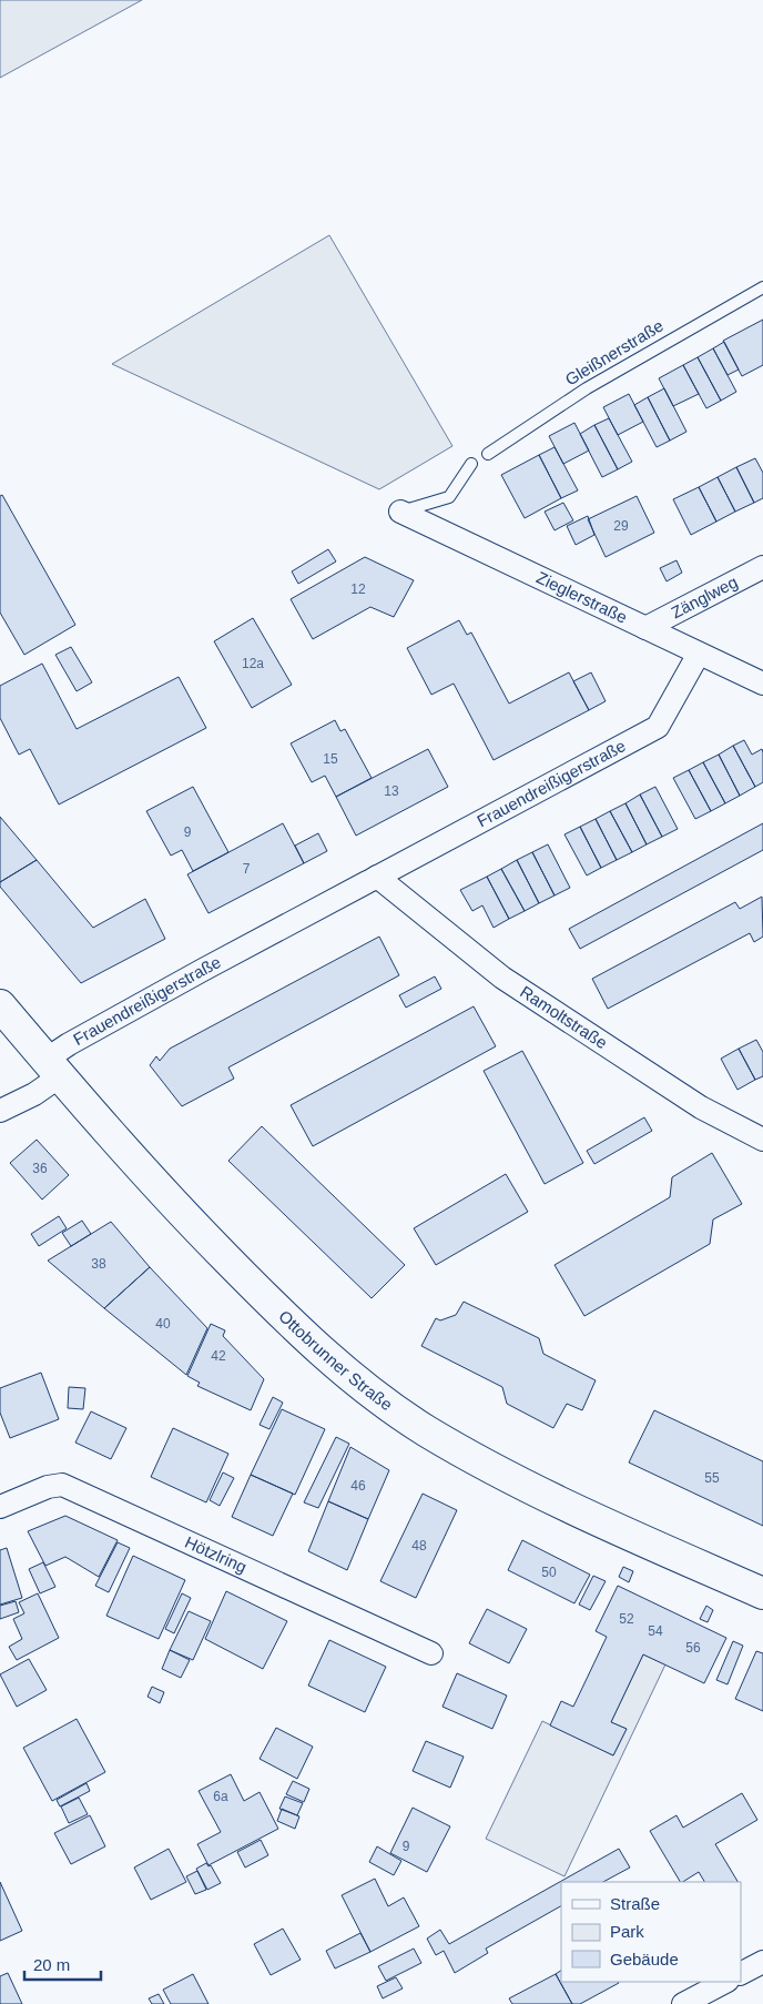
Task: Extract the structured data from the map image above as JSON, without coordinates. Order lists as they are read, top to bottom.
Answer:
{
  "streets": {
    "main road": ["Ottobrunner Straße"],
    "street": [
      "Zänglweg",
      "Zieglerstraße",
      "Frauendreißigerstraße",
      "Ramoltstraße",
      "Hötzlring"
    ],
    "lane": ["Gleißnerstraße"]
  },
  "crossings": [
    ["Zänglweg", "Zieglerstraße"],
    ["Zieglerstraße", "Frauendreißigerstraße"],
    ["Frauendreißigerstraße", "Ramoltstraße"],
    ["Frauendreißigerstraße", "Ottobrunner Straße"]
  ],
  "house_numbers": [
    "29",
    "12",
    "12a",
    "15",
    "13",
    "9",
    "7",
    "36",
    "38",
    "40",
    "42",
    "55",
    "46",
    "48",
    "50",
    "52",
    "54",
    "56",
    "6a",
    "9"
  ],
  "legend": ["Straße", "Park", "Gebäude"],
  "scale_bar": "20 m"
}
